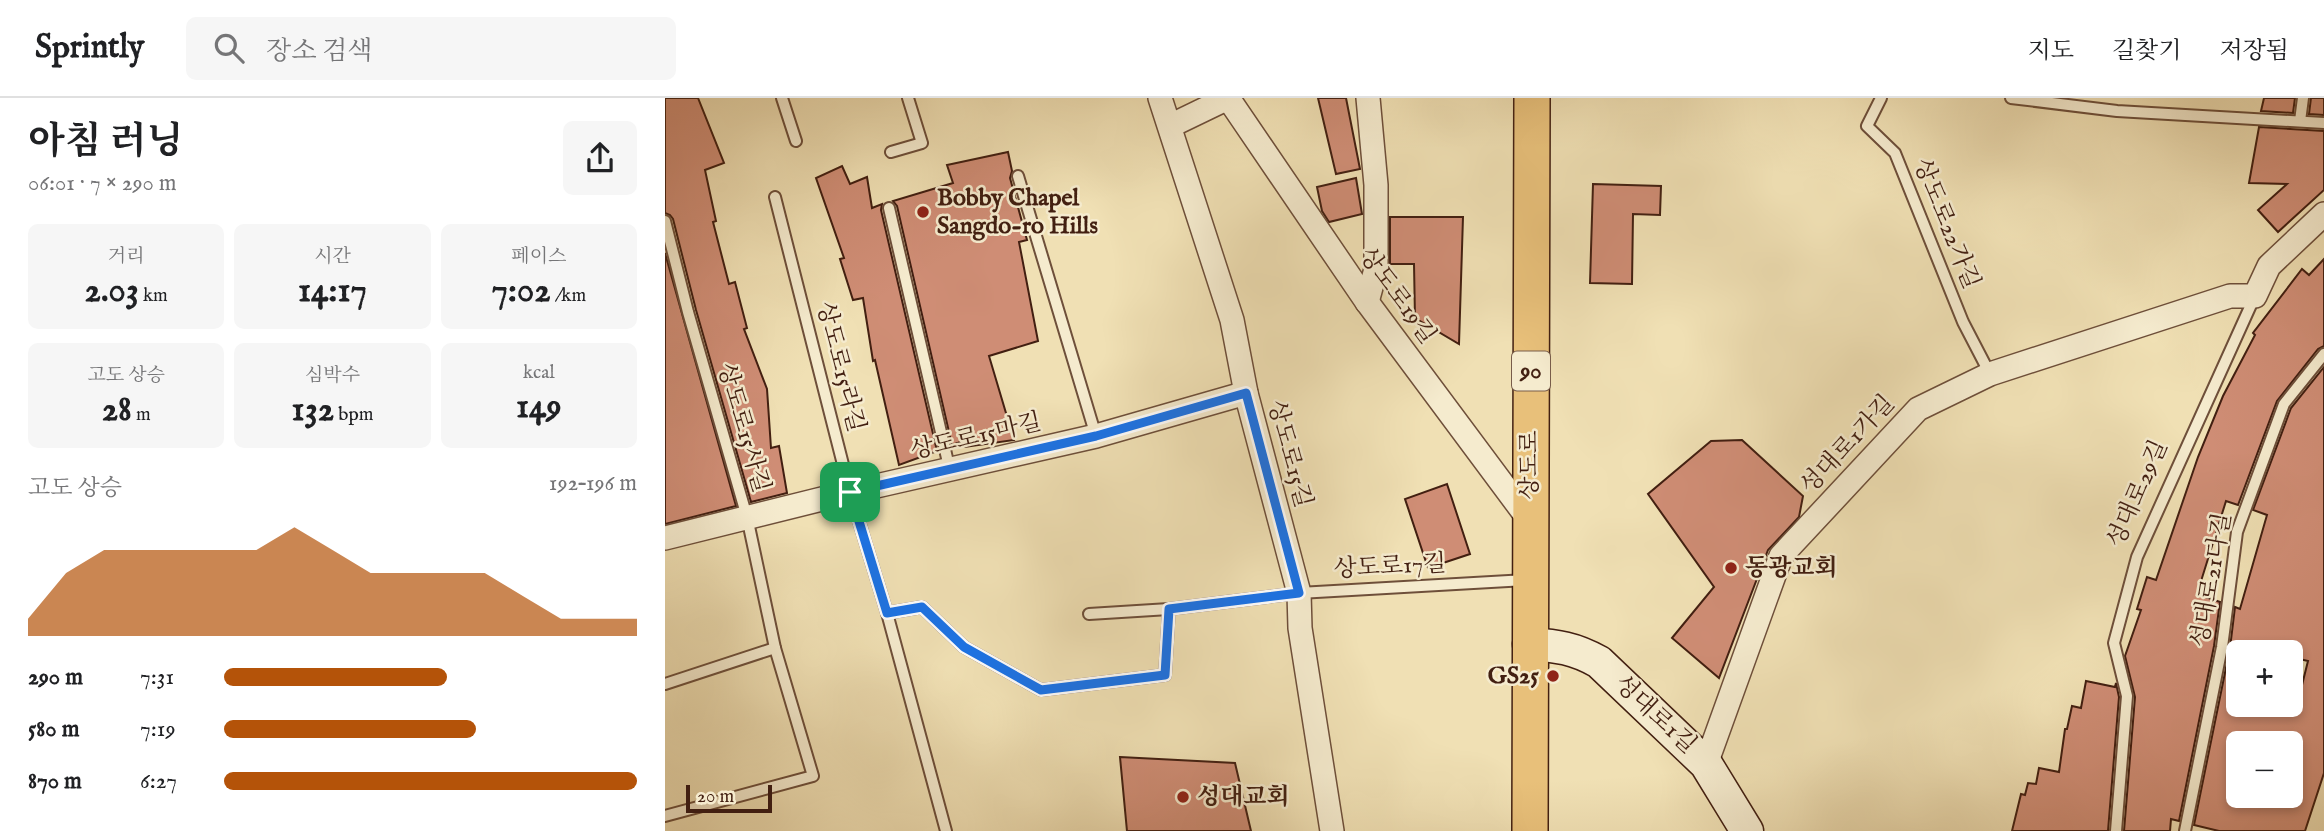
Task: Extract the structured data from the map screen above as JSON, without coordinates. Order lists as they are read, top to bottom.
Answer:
{
  "streets": {
    "main road": ["90", "상도로"],
    "street": [
      "상도로19길",
      "상도로15마길",
      "성대로1가길",
      "상도로15길",
      "성대로29길",
      "성대로1길"
    ],
    "lane": [
      "상도로22가길",
      "상도로15라길",
      "상도로15사길",
      "상도로17길",
      "성대로21다길"
    ]
  },
  "crossings": [
    ["상도로22가길", "성대로1가길"],
    ["상도로19길", "상도로"],
    ["상도로15라길", "상도로15마길"],
    ["상도로15사길", "상도로15마길"],
    ["상도로15마길", "상도로15길"],
    ["성대로1가길", "성대로29길"],
    ["성대로1가길", "성대로1길"],
    ["상도로15길", "상도로17길"],
    ["상도로", "상도로17길"],
    ["상도로", "성대로1길"]
  ],
  "places": [
    "Bobby Chapel Sangdo-ro Hills",
    "동광교회",
    "GS25",
    "성대교회"
  ],
  "scale_bar": "20 m",
  "page": {
    "header": "Sprintly",
    "search": "장소 검색",
    "nav": ["지도", "길찾기", "저장됨"],
    "heading": ["아침 러닝", "06:01 · 7 × 290 m"],
    "stats": [
      ["거리", "2.03 km"],
      ["시간", "14:17"],
      ["페이스", "7:02 /km"],
      ["고도 상승", "28 m"],
      ["심박수", "132 bpm"],
      ["kcal", "149"]
    ],
    "chart": ["고도 상승", "192–196 m"],
    "map_buttons": ["+", "−"],
    "list": [
      {
        "name": "290 m",
        "note": "7:31"
      },
      {
        "name": "580 m",
        "note": "7:19"
      },
      {
        "name": "870 m",
        "note": "6:27"
      }
    ],
    "scale": "20 m"
  }
}
